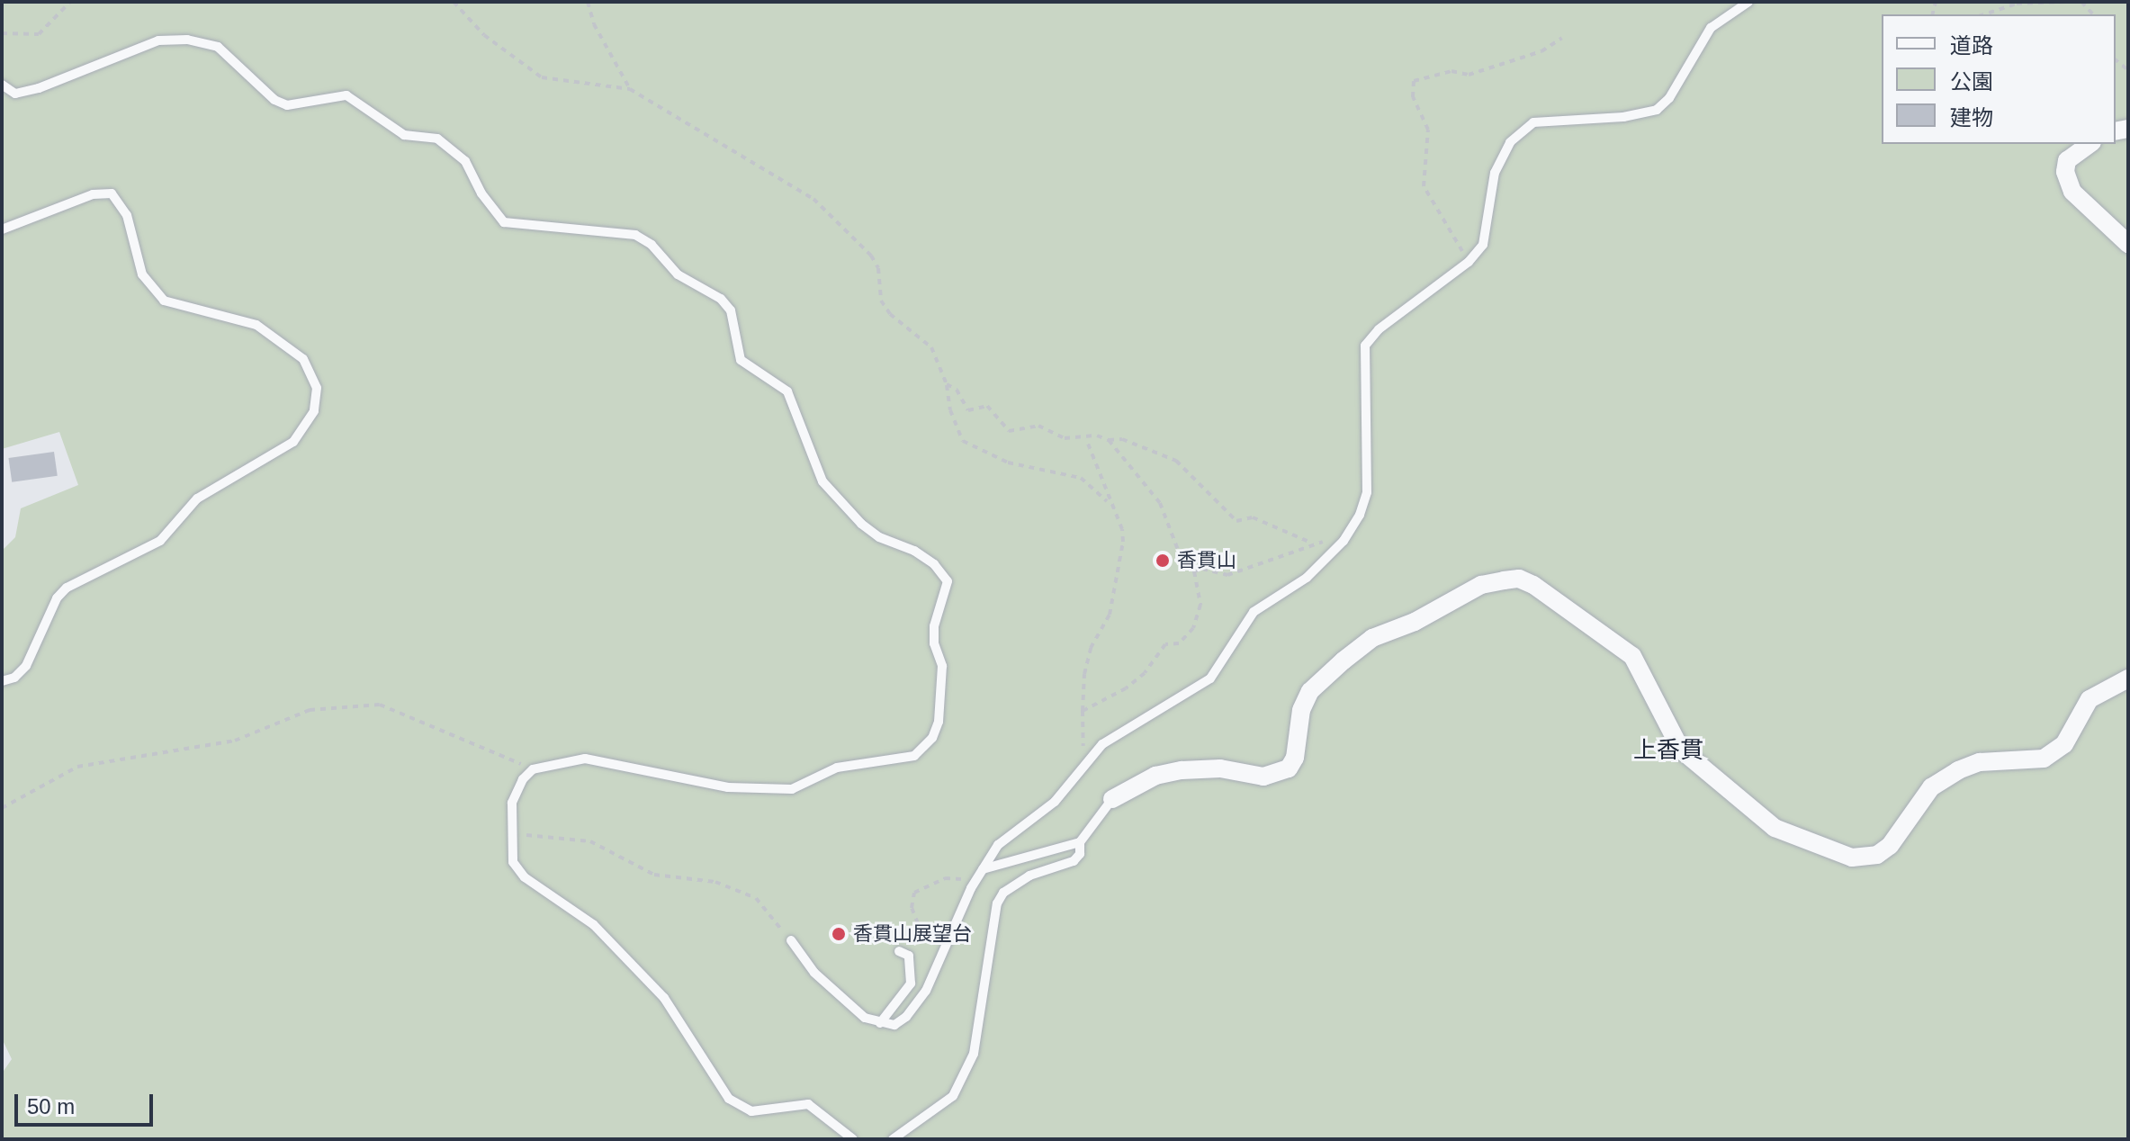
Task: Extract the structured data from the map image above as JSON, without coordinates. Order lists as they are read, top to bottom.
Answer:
{
  "districts": ["上香貫"],
  "places": ["香貫山", "香貫山展望台"],
  "legend": ["道路", "公園", "建物"],
  "scale_bar": "50 m"
}
